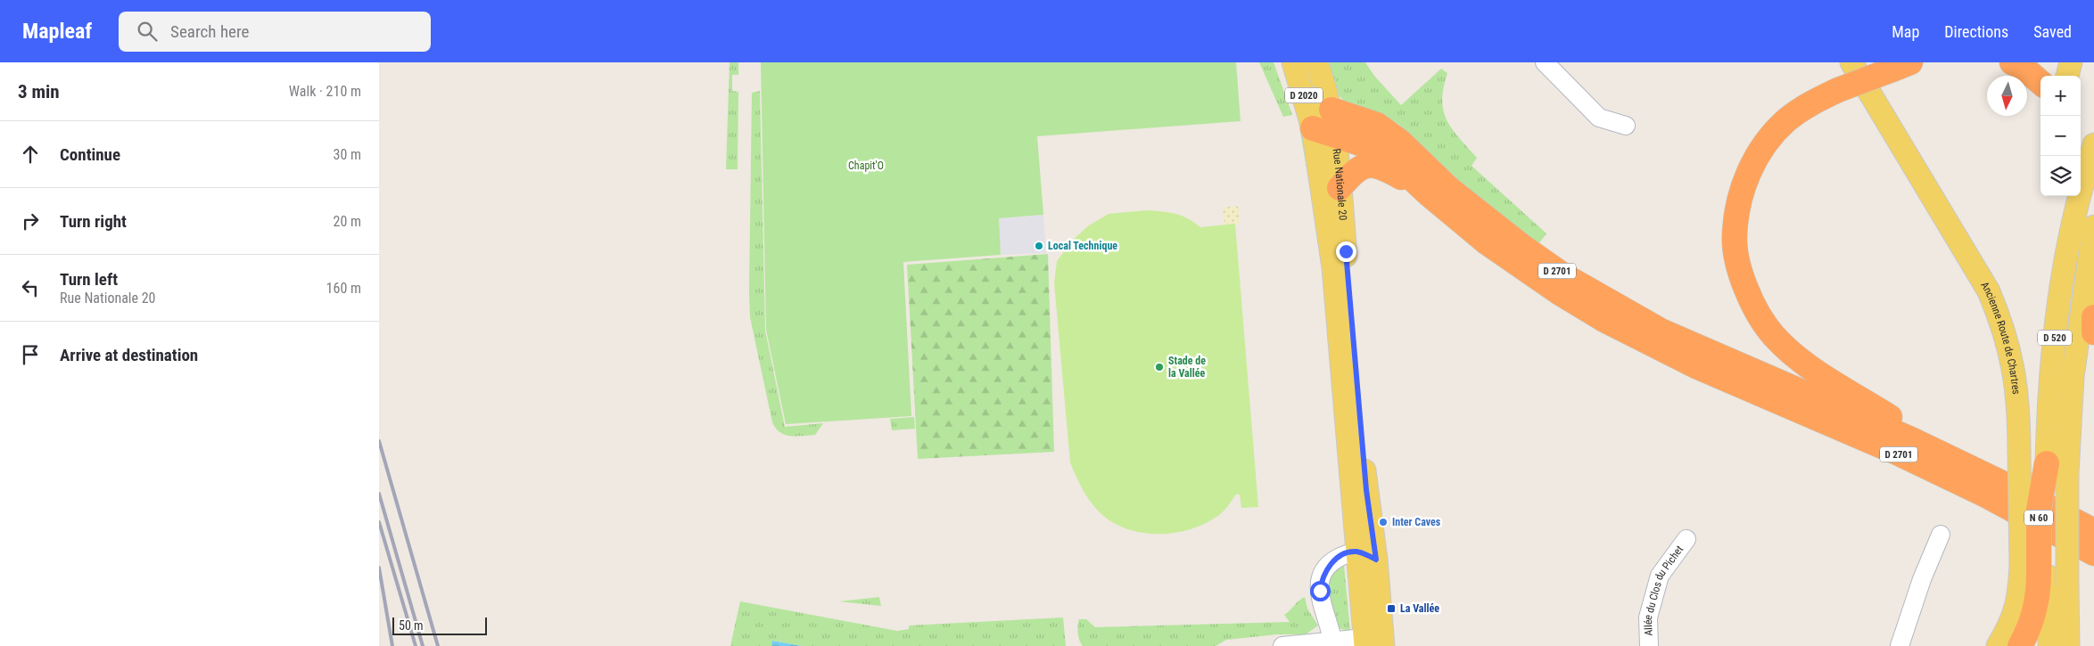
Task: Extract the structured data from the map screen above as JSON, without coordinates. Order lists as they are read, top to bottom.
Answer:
{
  "streets": {
    "highway": ["D 2701", "N 60"],
    "main road": [
      "D 2020",
      "Rue Nationale 20",
      "D 520",
      "Ancienne Route de Chartres"
    ],
    "street": ["Allée du Clos du Pichet"]
  },
  "crossings": [
    ["Rue Nationale 20", "D 2701"],
    ["D 520", "Ancienne Route de Chartres"],
    ["D 520", "N 60"],
    ["Ancienne Route de Chartres", "N 60"]
  ],
  "parks": ["Chapit'O"],
  "places": {
    "other": ["Local Technique", "Stade de la Vallée", "Inter Caves"],
    "transit": ["La Vallée"]
  },
  "scale_bar": "50 m",
  "north": "bottom",
  "page": {
    "header": "Mapleaf",
    "search": "Search here",
    "nav": ["Map", "Directions", "Saved"],
    "heading": ["3 min", "Walk · 210 m"],
    "map_buttons": ["+", "−"],
    "list": [
      ["Continue", "30 m"],
      ["Turn right", "20 m"],
      ["Turn left", "Rue Nationale 20", "160 m"],
      "Arrive at destination"
    ],
    "scale": "50 m"
  }
}
